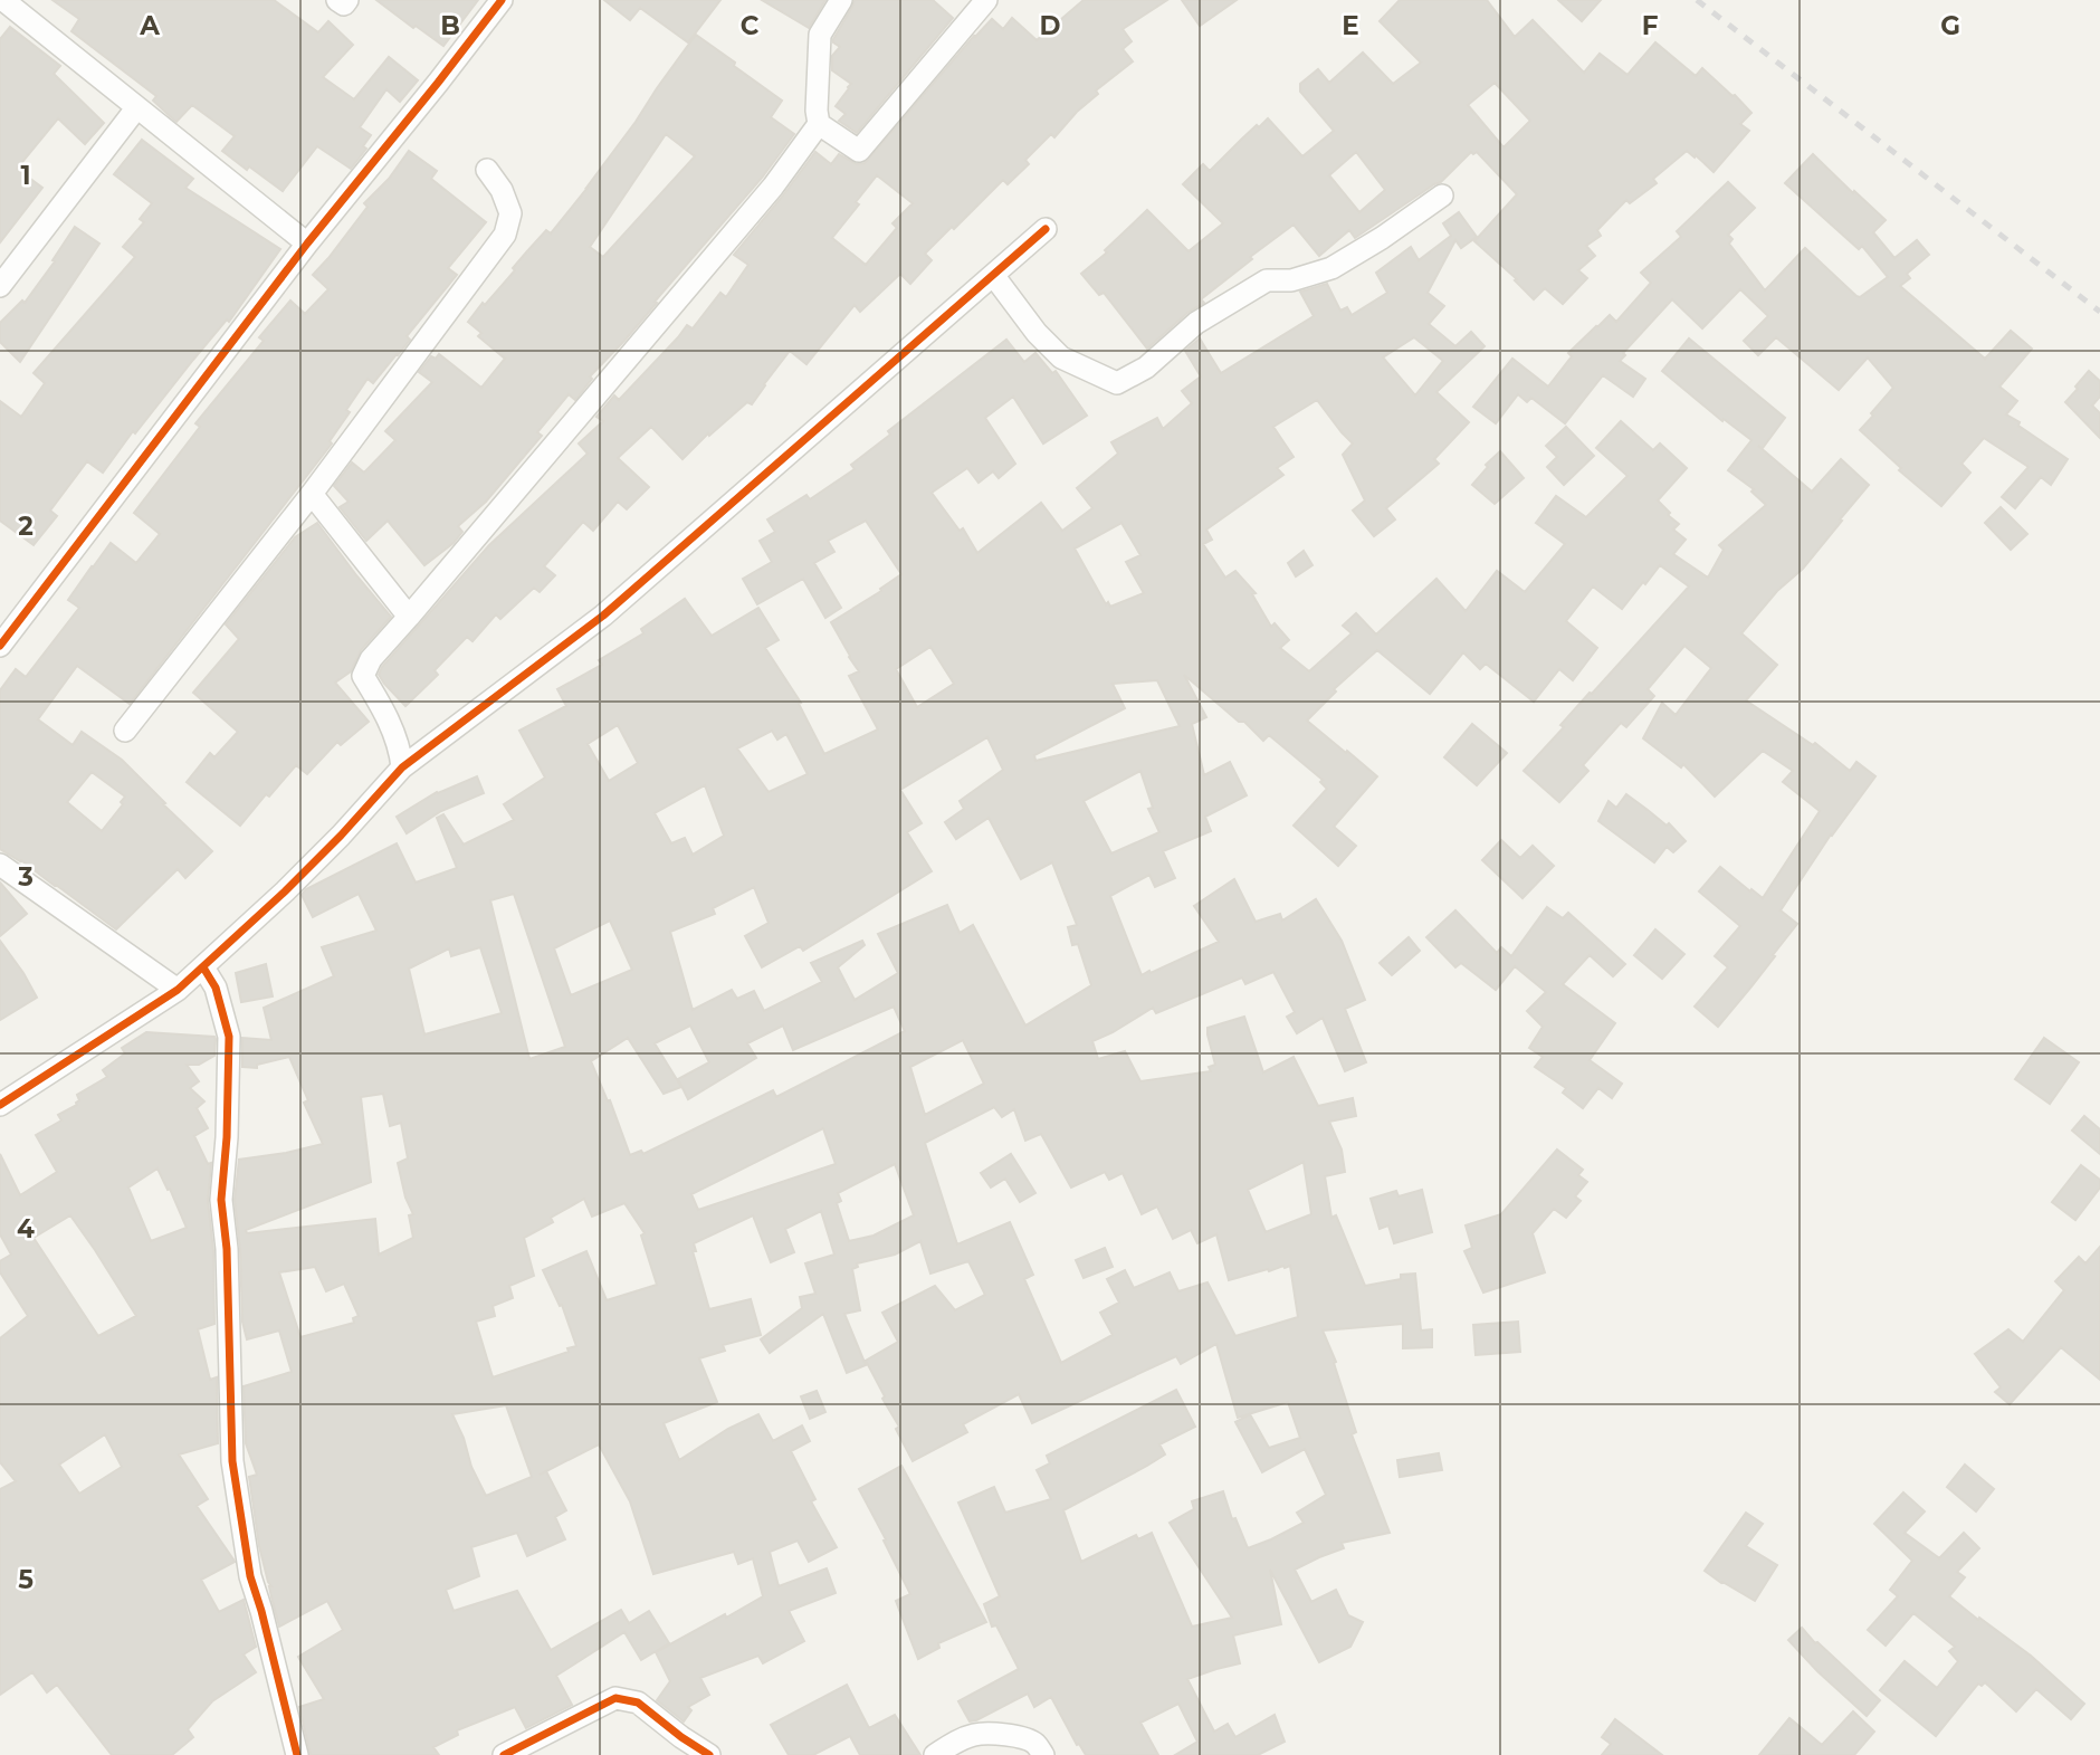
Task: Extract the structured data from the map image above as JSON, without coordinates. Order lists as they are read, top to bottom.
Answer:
{
  "grid": {
    "columns": [
      "A",
      "B",
      "C",
      "D",
      "E",
      "F",
      "G"
    ],
    "rows": [
      "1",
      "2",
      "3",
      "4",
      "5"
    ]
  }
}
